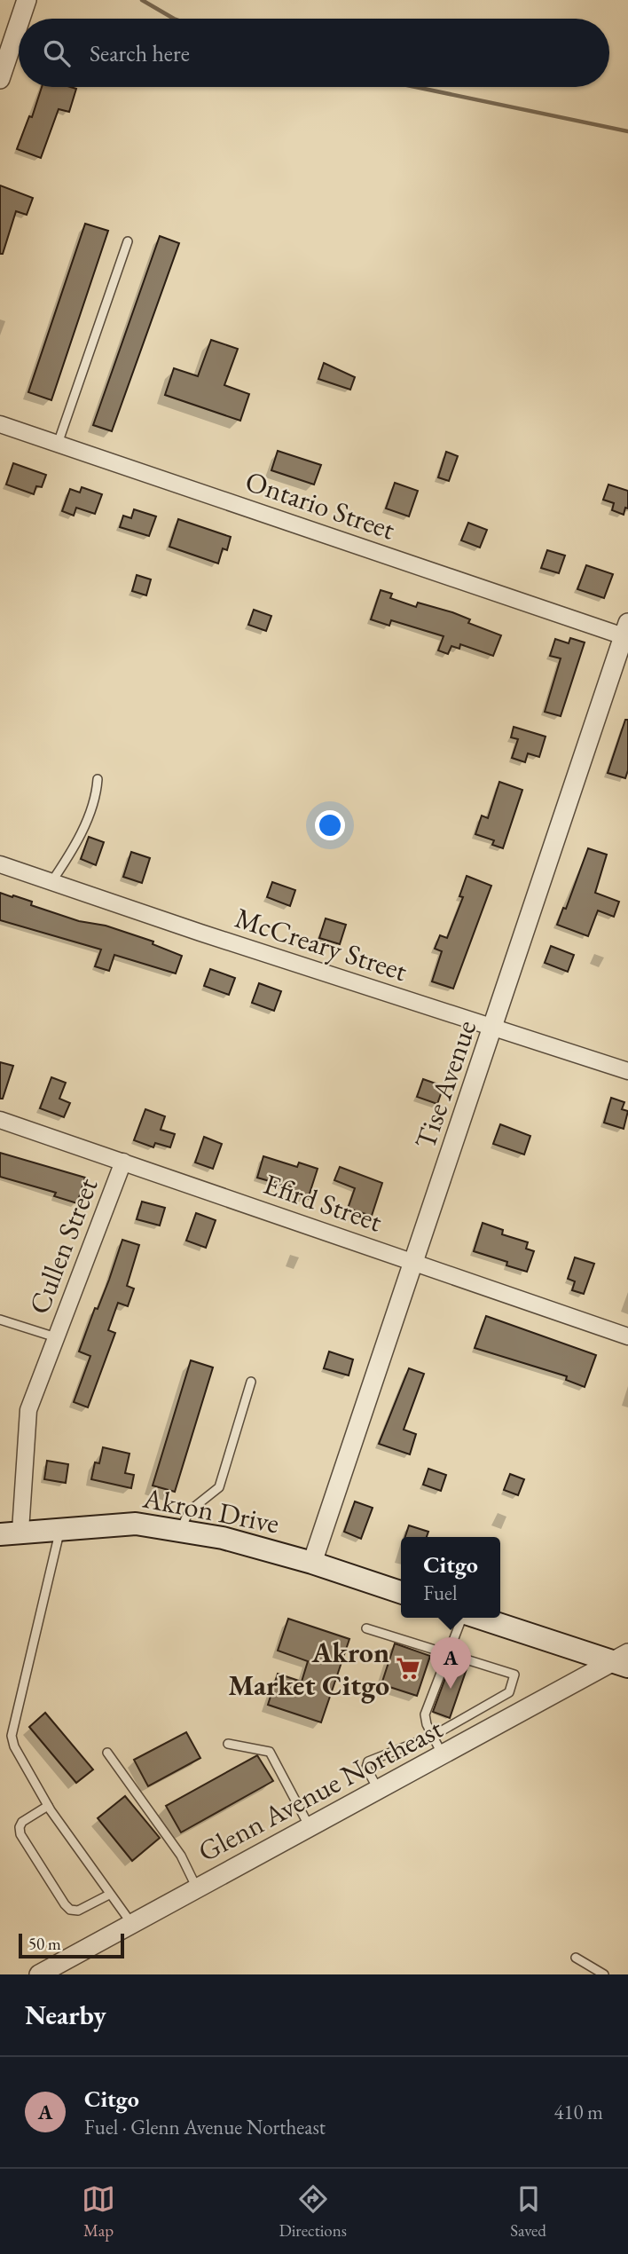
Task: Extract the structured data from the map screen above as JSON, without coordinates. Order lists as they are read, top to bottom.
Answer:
{
  "streets": {
    "main road": ["Akron Drive"],
    "street": [
      "Ontario Street",
      "McCreary Street",
      "Tise Avenue",
      "Efird Street",
      "Cullen Street",
      "Glenn Avenue Northeast"
    ]
  },
  "crossings": [
    ["Ontario Street", "Tise Avenue"],
    ["McCreary Street", "Tise Avenue"],
    ["Tise Avenue", "Efird Street"],
    ["Tise Avenue", "Akron Drive"],
    ["Efird Street", "Cullen Street"],
    ["Cullen Street", "Akron Drive"]
  ],
  "places": {
    "supermarket": ["Akron Market Citgo"]
  },
  "scale_bar": "50 m",
  "page": {
    "search": "Search here",
    "popup": ["Citgo", "Fuel"],
    "pins": "A",
    "scale": "50 m",
    "heading": "Nearby",
    "list": [
      {
        "mark": "A",
        "name": "Citgo",
        "note": "Fuel · Glenn Avenue Northeast",
        "value": "410 m"
      }
    ],
    "nav": ["Map", "Directions", "Saved"]
  }
}
